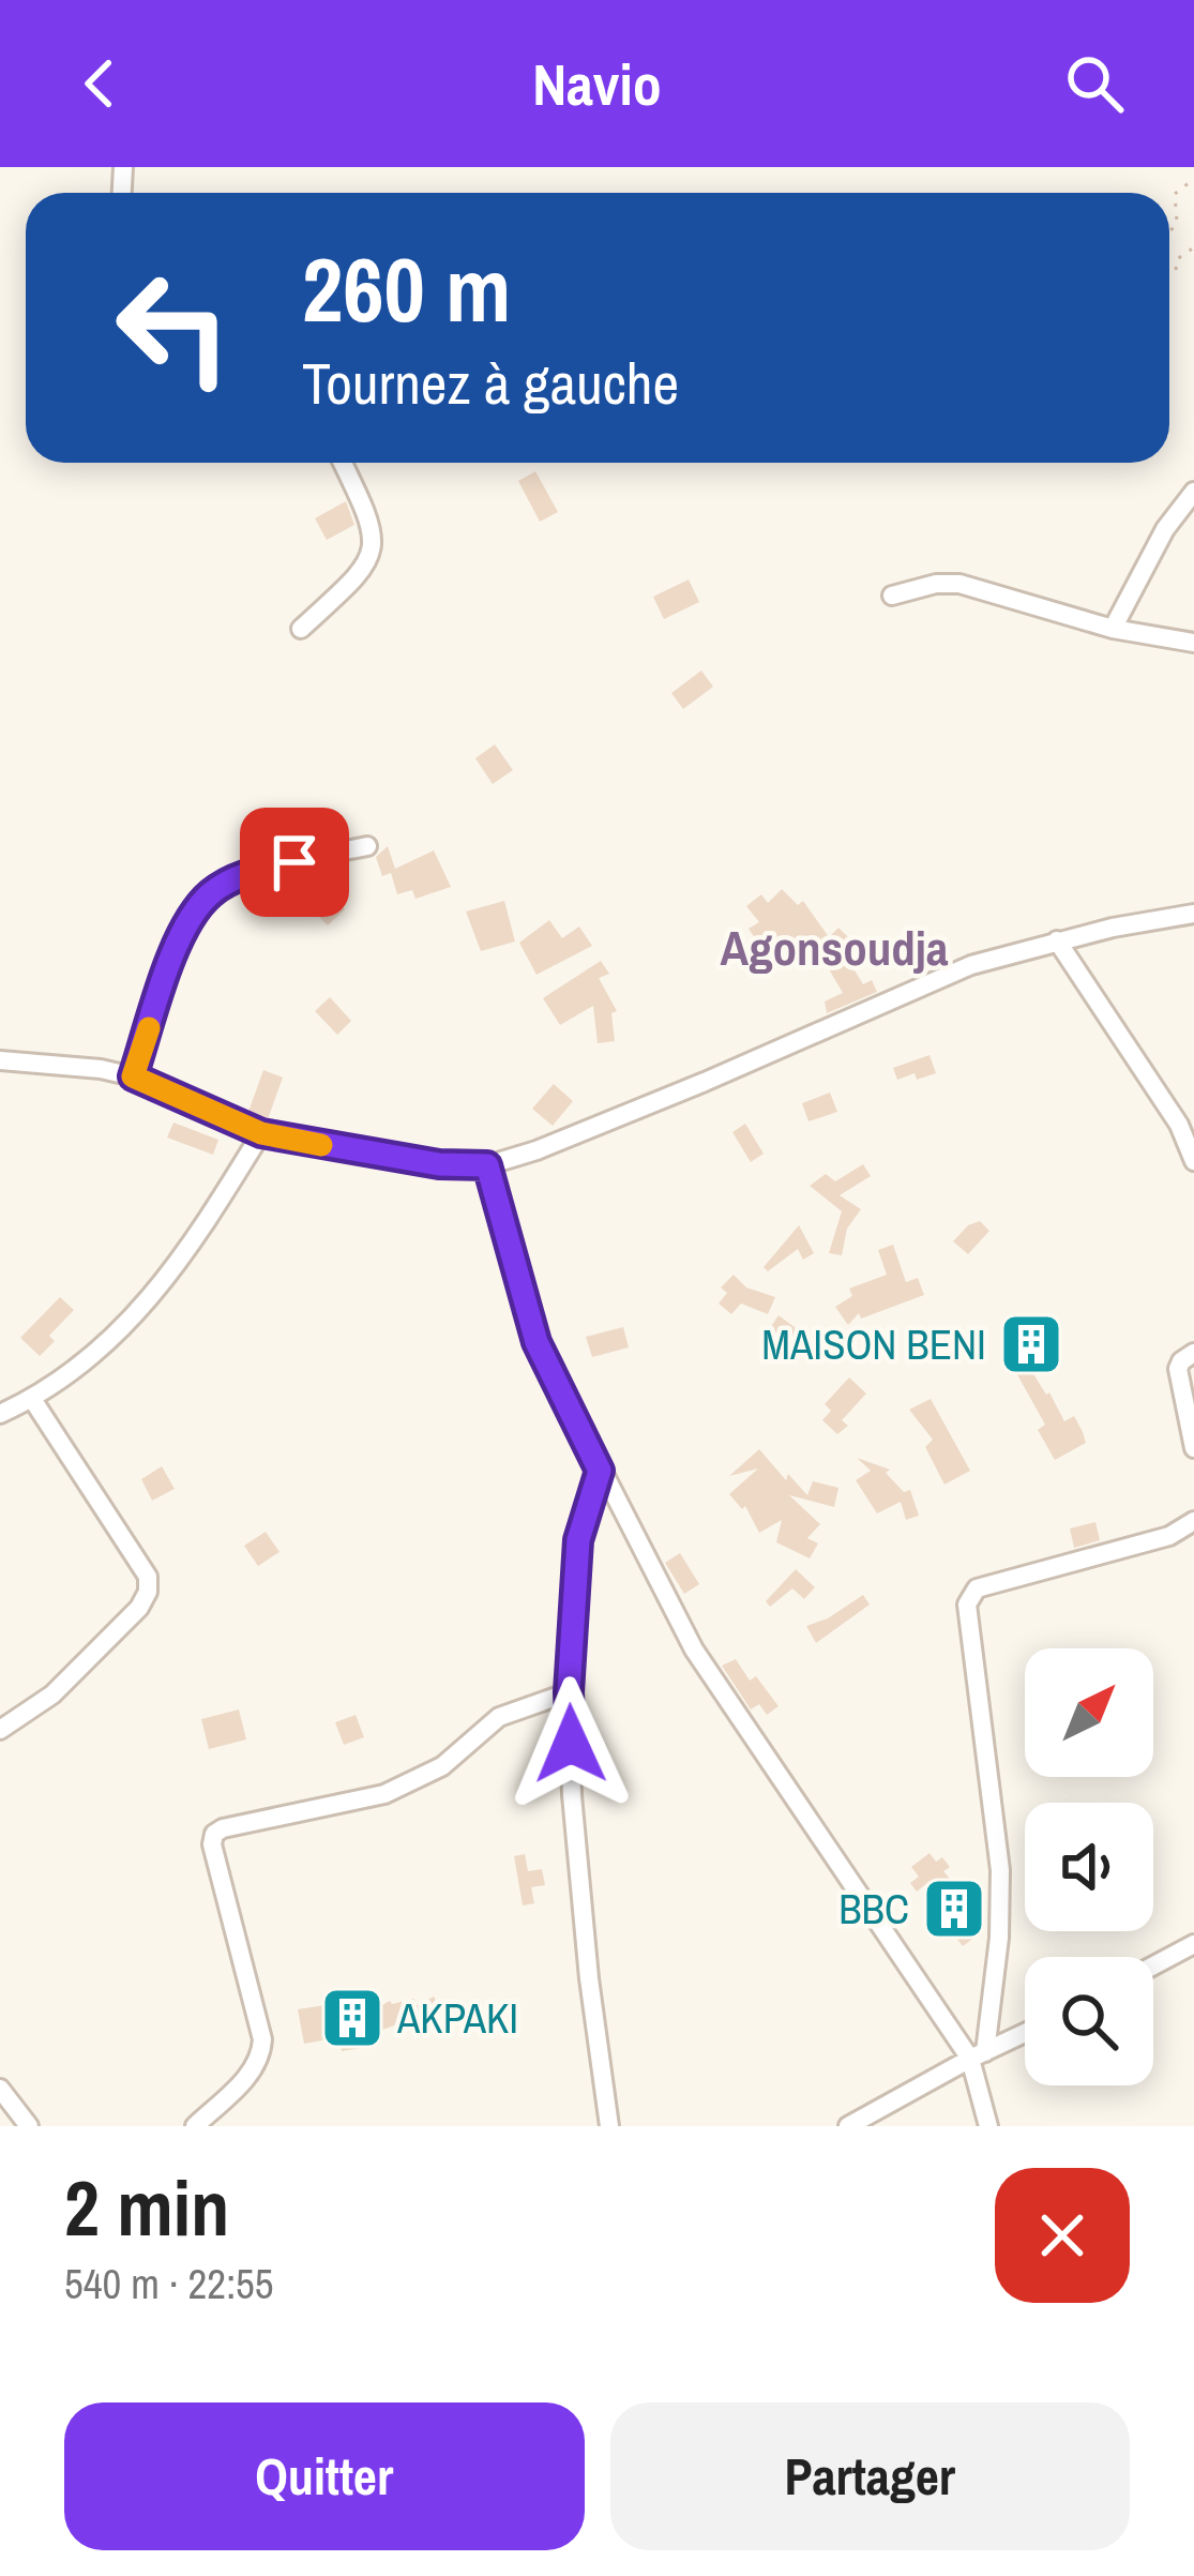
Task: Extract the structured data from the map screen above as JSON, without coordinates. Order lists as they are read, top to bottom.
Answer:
{
  "districts": ["Agonsoudja"],
  "places": {
    "building": ["MAISON BENI", "BBC", "AKPAKI"]
  },
  "north": "top right",
  "page": {
    "header": "Navio",
    "turn": ["260 m", "Tournez à gauche"],
    "heading": ["2 min", "540 m · 22:55"],
    "buttons": ["Quitter", "Partager"]
  }
}
